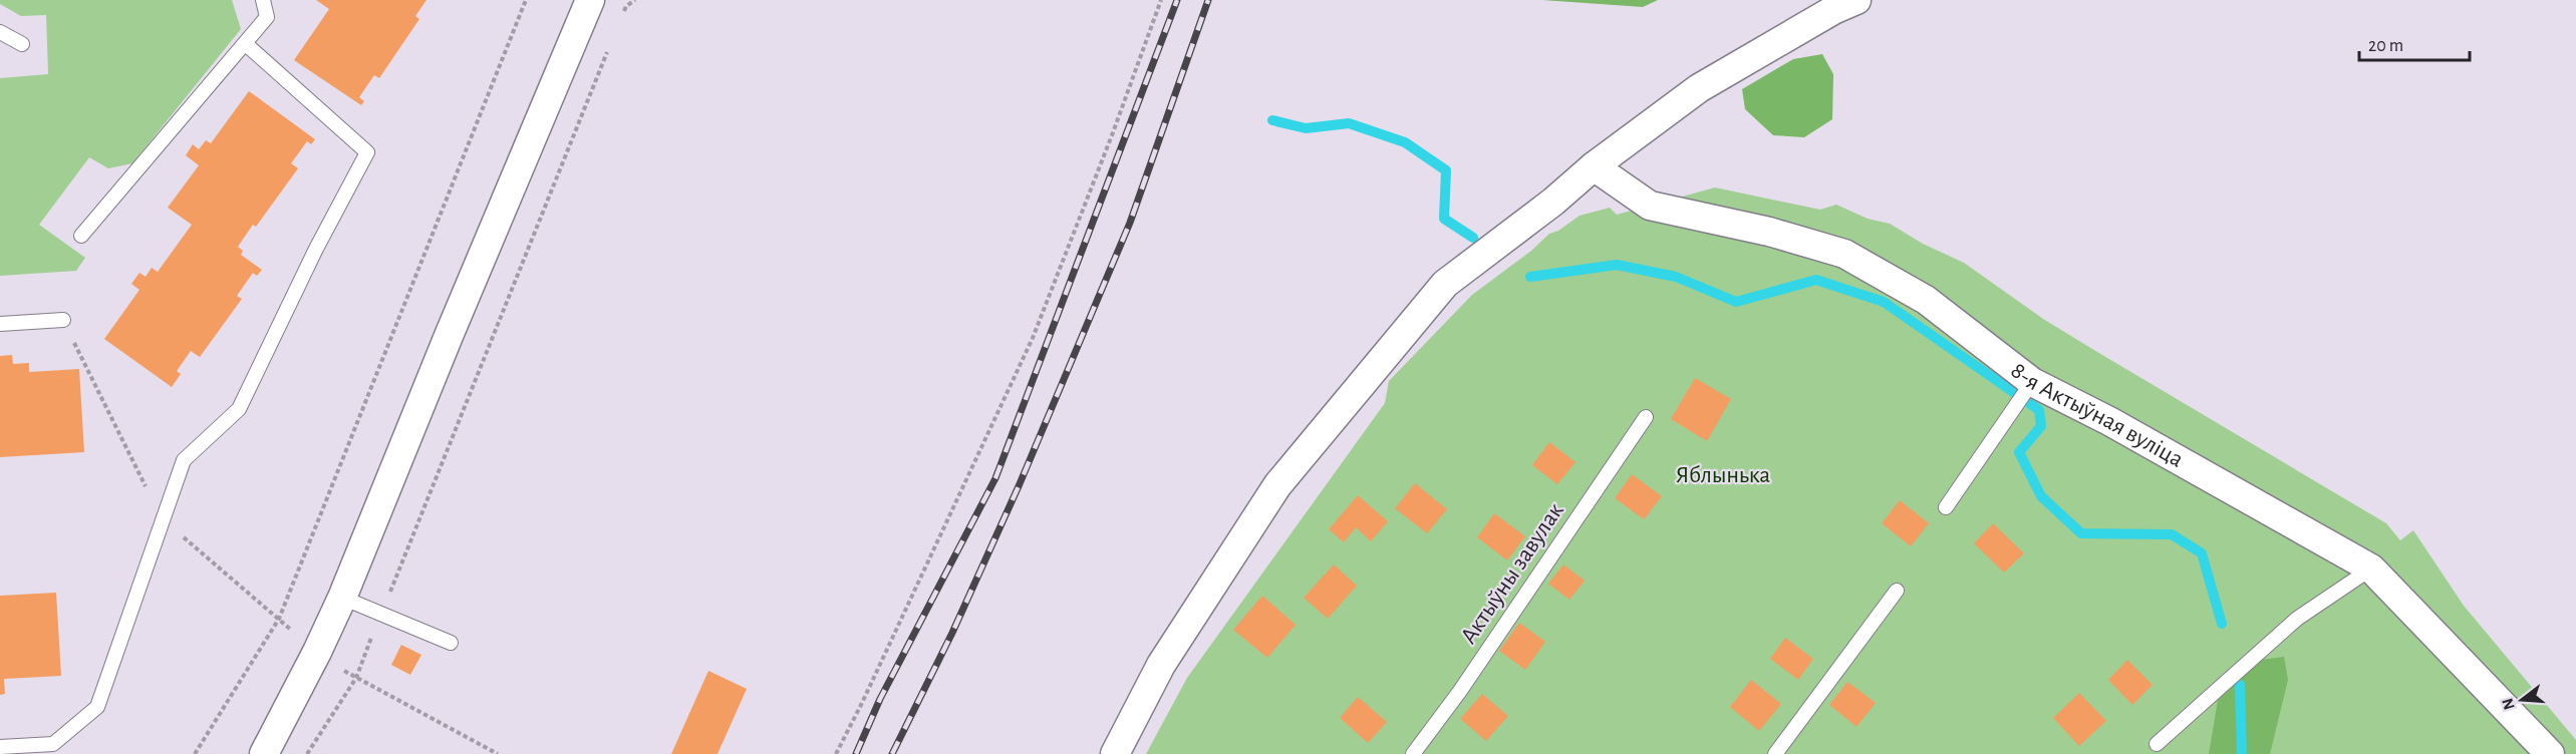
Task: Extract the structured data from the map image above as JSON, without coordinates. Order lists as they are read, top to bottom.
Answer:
{
  "streets": {
    "street": ["8-я Актыўная вуліца"],
    "lane": ["Актыўны завулак"]
  },
  "parks": ["Яблынька"],
  "scale_bar": "20 m",
  "north": "left"
}
